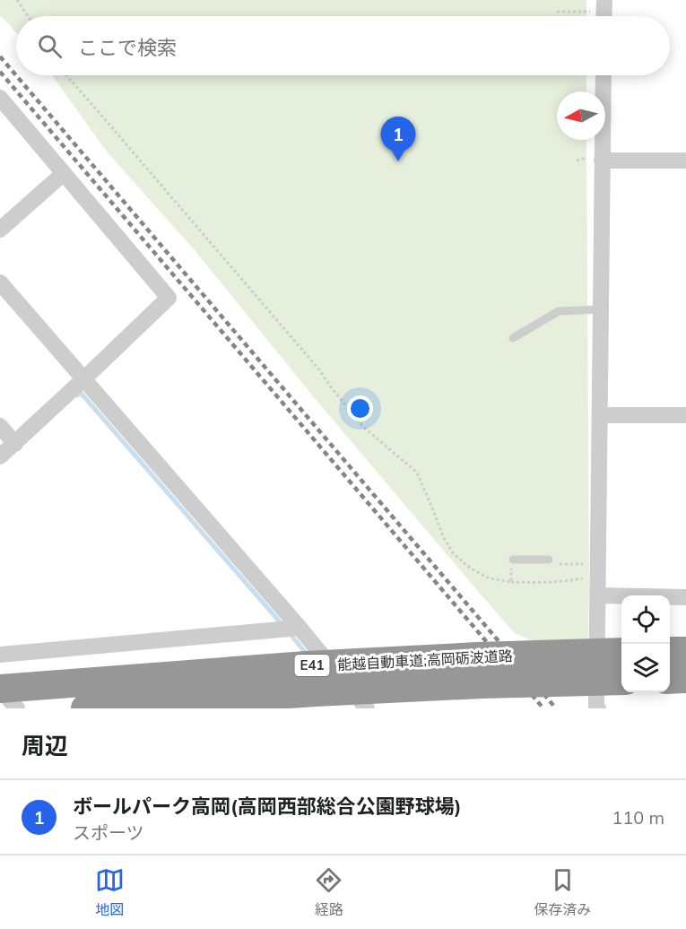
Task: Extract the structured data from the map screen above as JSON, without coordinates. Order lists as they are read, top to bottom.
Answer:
{
  "streets": {
    "highway": ["能越自動車道;高岡砺波道路", "E41"]
  },
  "north": "left",
  "page": {
    "search": "ここで検索",
    "pins": "1",
    "heading": "周辺",
    "list": [
      {
        "mark": "1",
        "name": "ボールパーク高岡(高岡西部総合公園野球場)",
        "note": "スポーツ",
        "value": "110 m"
      }
    ],
    "nav": ["地図", "経路", "保存済み"]
  }
}
